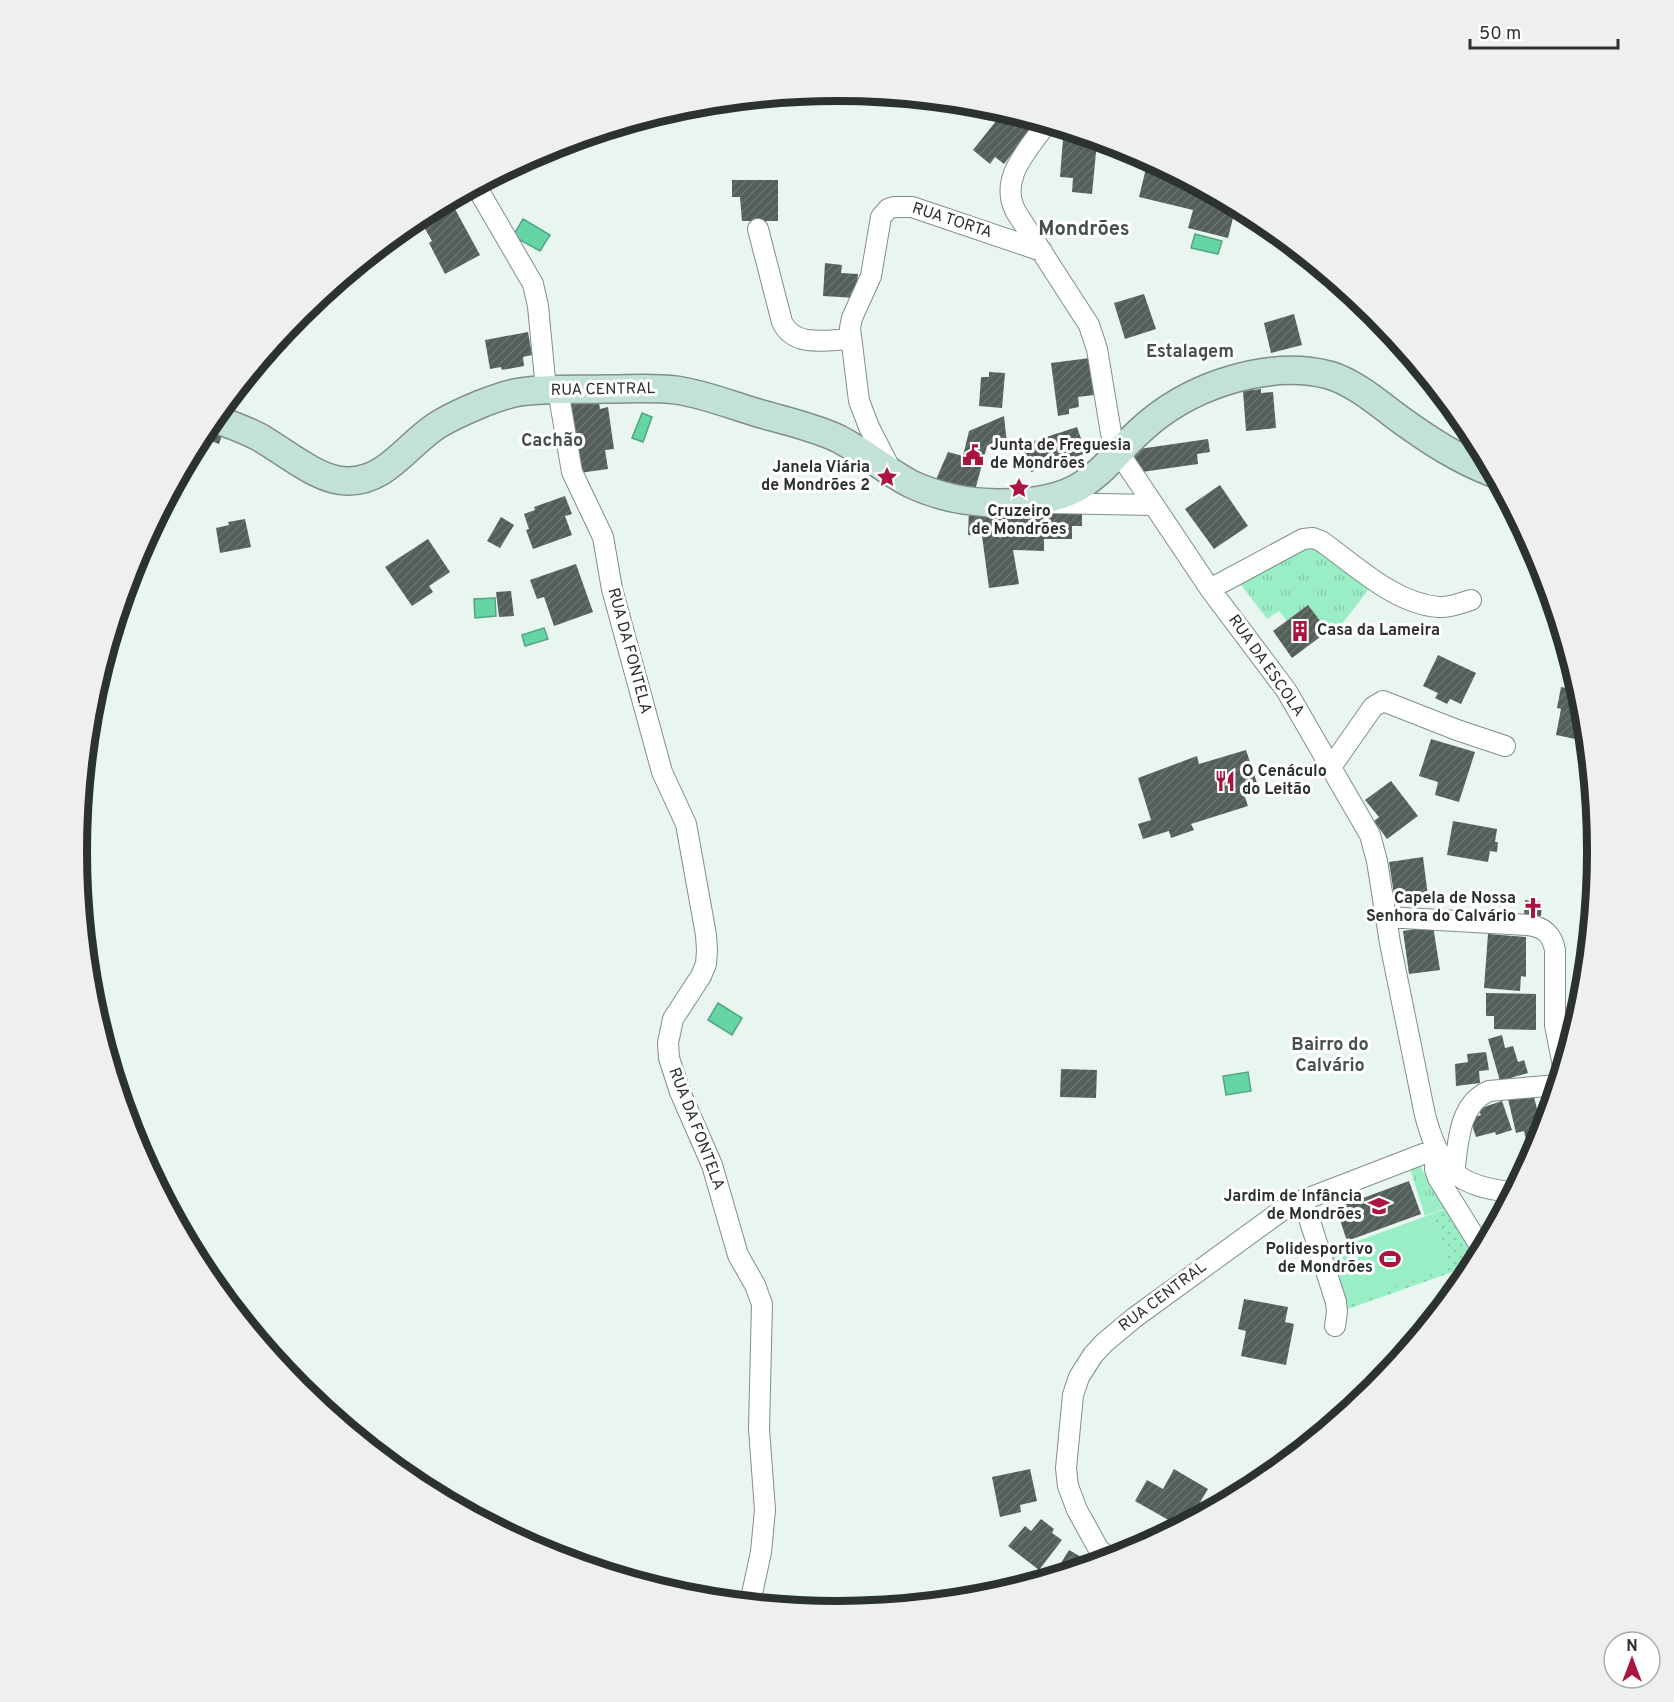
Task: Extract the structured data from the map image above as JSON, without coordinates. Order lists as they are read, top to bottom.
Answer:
{
  "streets": {
    "main road": ["RUA CENTRAL"],
    "street": ["RUA TORTA", "RUA DA FONTELA", "RUA DA ESCOLA"]
  },
  "crossings": [
    ["RUA TORTA", "RUA CENTRAL"],
    ["RUA TORTA", "RUA DA ESCOLA"],
    ["RUA CENTRAL", "RUA DA FONTELA"],
    ["RUA CENTRAL", "RUA DA ESCOLA"]
  ],
  "districts": [
    "Mondrões",
    "Estalagem",
    "Cachão",
    "Bairro do Calvário"
  ],
  "places": {
    "public building": ["Junta de Freguesia de Mondrões"],
    "place": ["Janela Viária de Mondrões 2", "Cruzeiro de Mondrões"],
    "building": ["Casa da Lameira"],
    "restaurant": ["O Cenáculo do Leitão"],
    "church": ["Capela de Nossa Senhora do Calvário"],
    "school or university": ["Jardim de Infância de Mondrões"],
    "sports": ["Polidesportivo de Mondrões"]
  },
  "scale_bar": "50 m",
  "north": "top"
}
